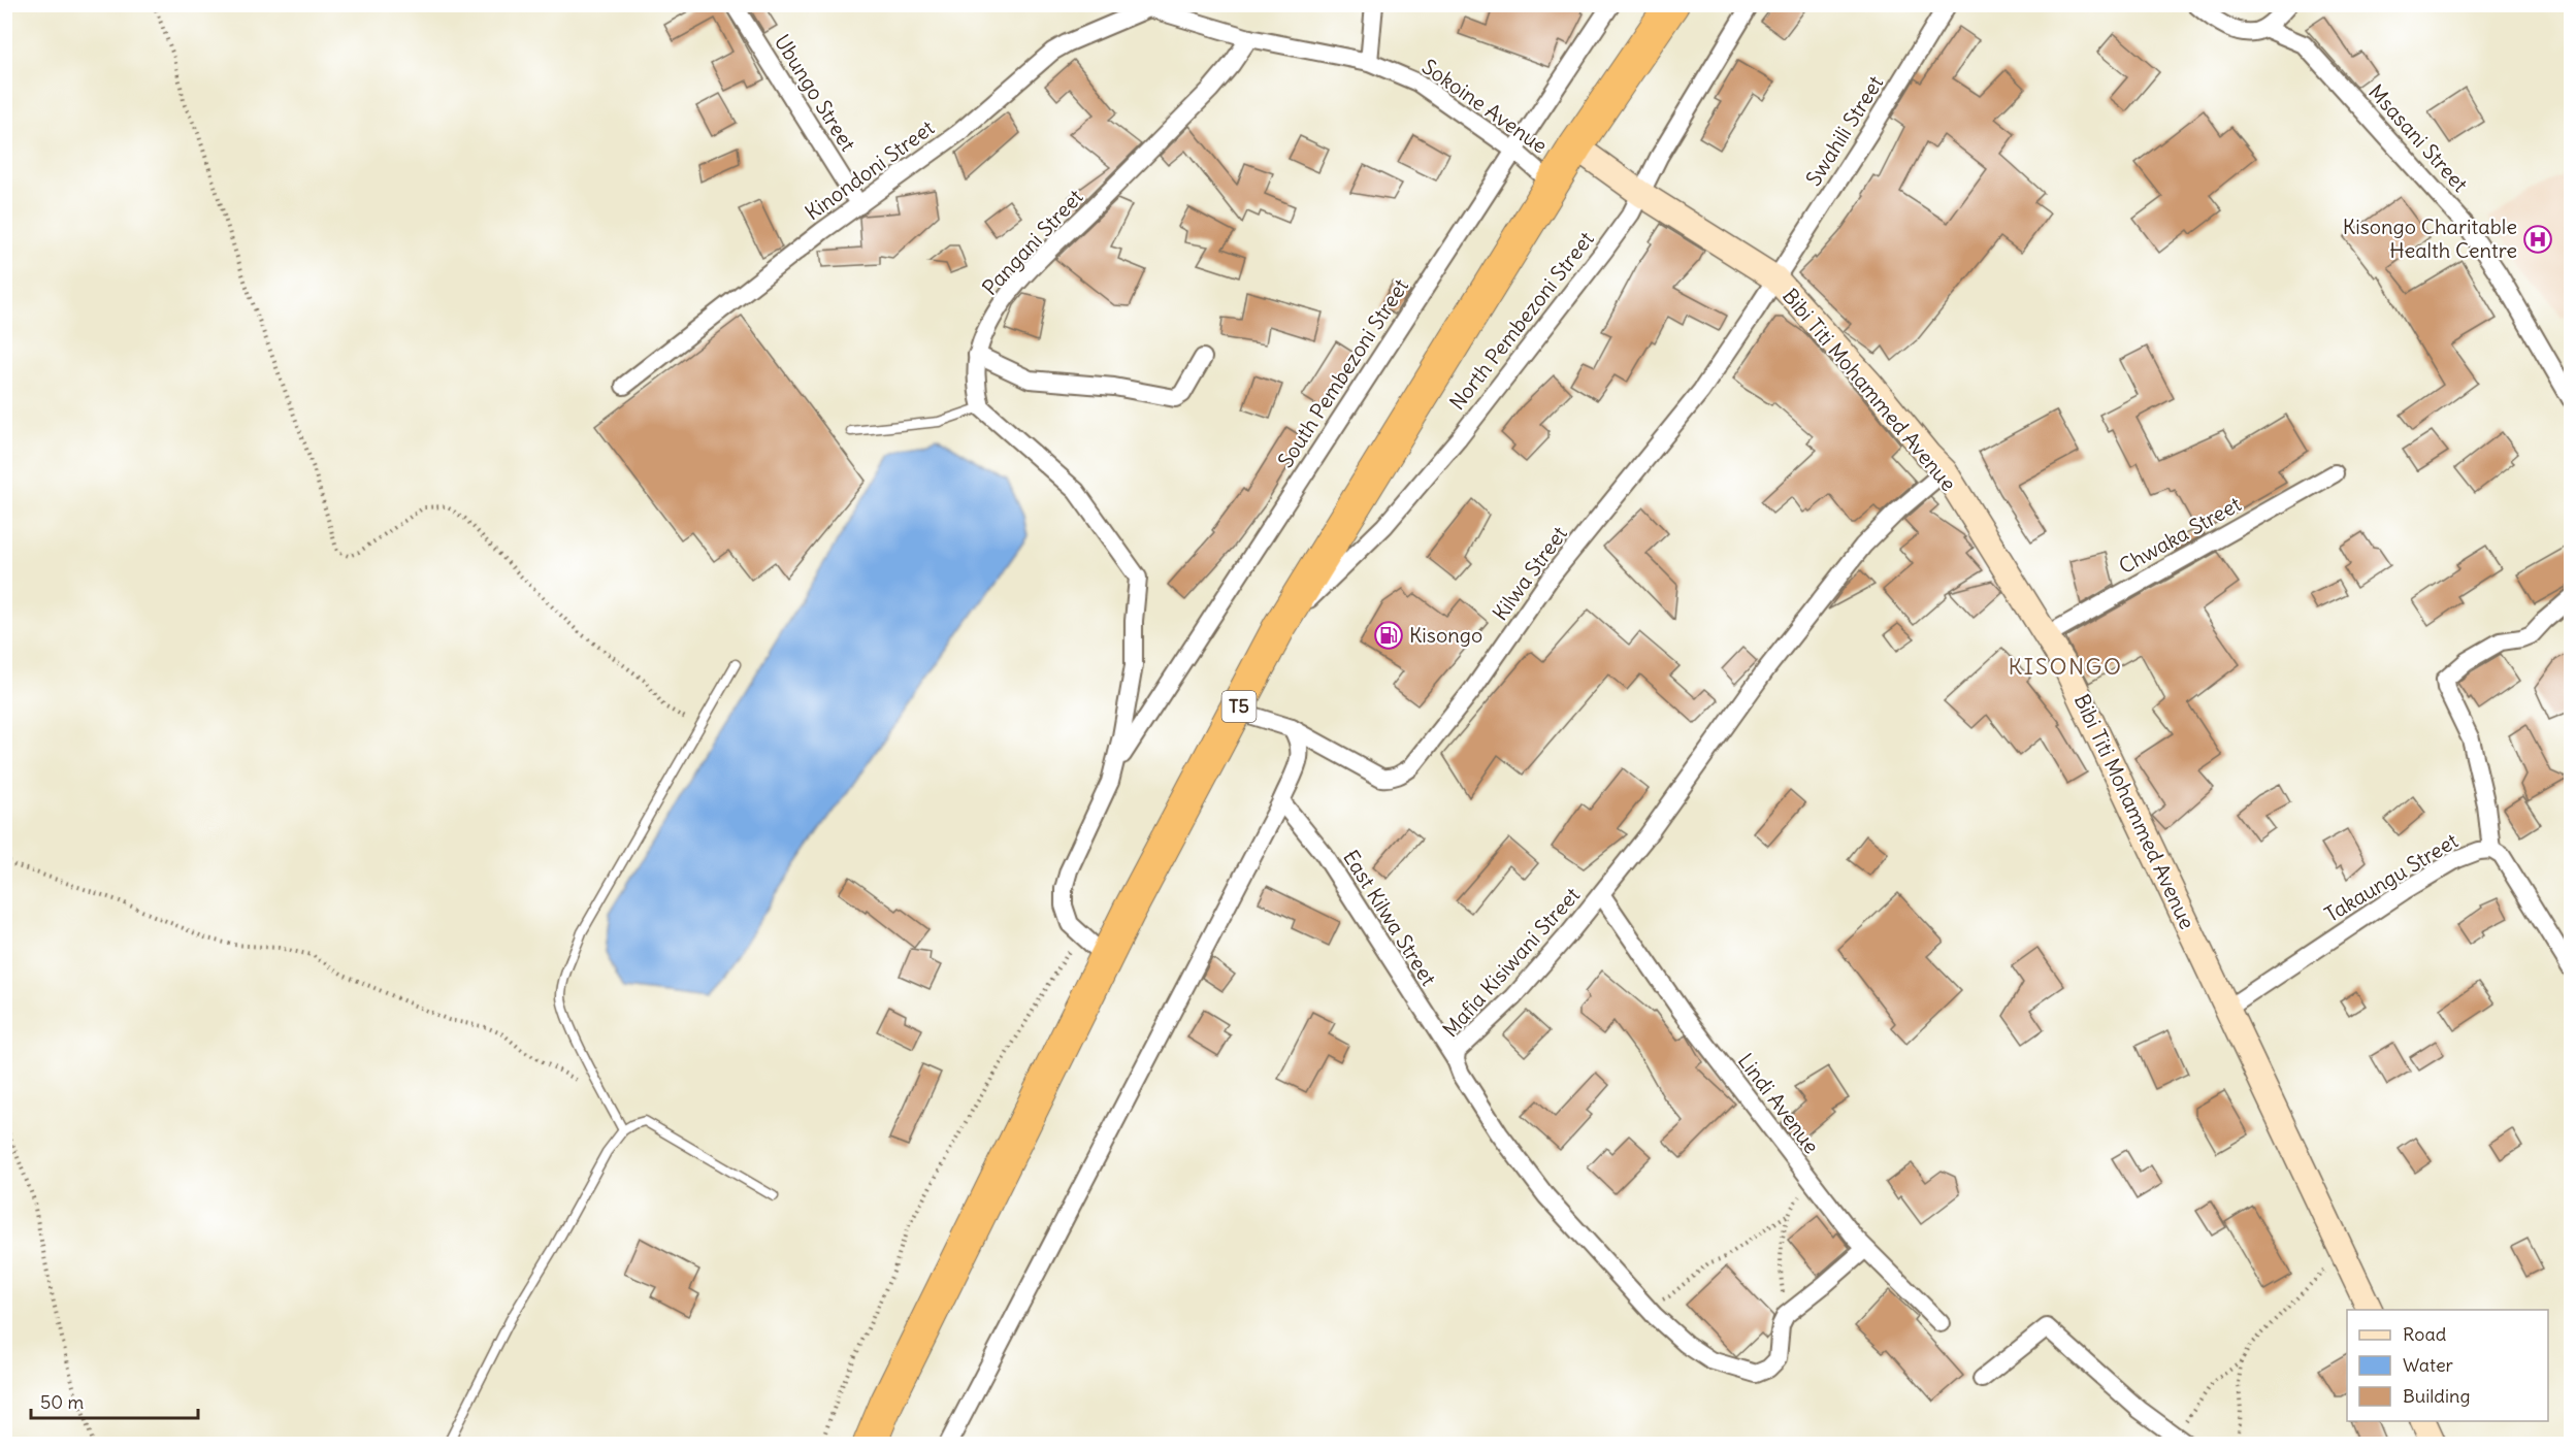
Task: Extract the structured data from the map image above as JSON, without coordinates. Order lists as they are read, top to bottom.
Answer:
{
  "streets": {
    "highway": ["T5"],
    "street": [
      "Ubungo Street",
      "Sokoine Avenue",
      "Swahili Street",
      "Msasani Street",
      "Kinondoni Street",
      "Pangani Street",
      "North Pembezoni Street",
      "South Pembezoni Street",
      "Bibi Titi Mohammed Avenue",
      "Chwaka Street",
      "Kilwa Street",
      "Takaungu Street",
      "East Kilwa Street",
      "Mafia Kisiwani Street",
      "Lindi Avenue"
    ]
  },
  "crossings": [
    ["Ubungo Street", "Kinondoni Street"],
    ["Sokoine Avenue", "Kinondoni Street"],
    ["Sokoine Avenue", "Pangani Street"],
    ["Sokoine Avenue", "South Pembezoni Street"],
    ["Sokoine Avenue", "T5"],
    ["Swahili Street", "Bibi Titi Mohammed Avenue"],
    ["Swahili Street", "Kilwa Street"],
    ["North Pembezoni Street", "Bibi Titi Mohammed Avenue"],
    ["North Pembezoni Street", "T5"],
    ["Bibi Titi Mohammed Avenue", "Chwaka Street"],
    ["Bibi Titi Mohammed Avenue", "Kilwa Street"],
    ["Bibi Titi Mohammed Avenue", "T5"],
    ["Bibi Titi Mohammed Avenue", "Takaungu Street"],
    ["Bibi Titi Mohammed Avenue", "Mafia Kisiwani Street"],
    ["Kilwa Street", "T5"],
    ["East Kilwa Street", "Mafia Kisiwani Street"],
    ["Mafia Kisiwani Street", "Lindi Avenue"]
  ],
  "districts": ["KISONGO"],
  "places": {
    "hospital": ["Kisongo Charitable Health Centre"],
    "fuel station": ["Kisongo"]
  },
  "legend": ["Road", "Water", "Building"],
  "scale_bar": "50 m"
}
